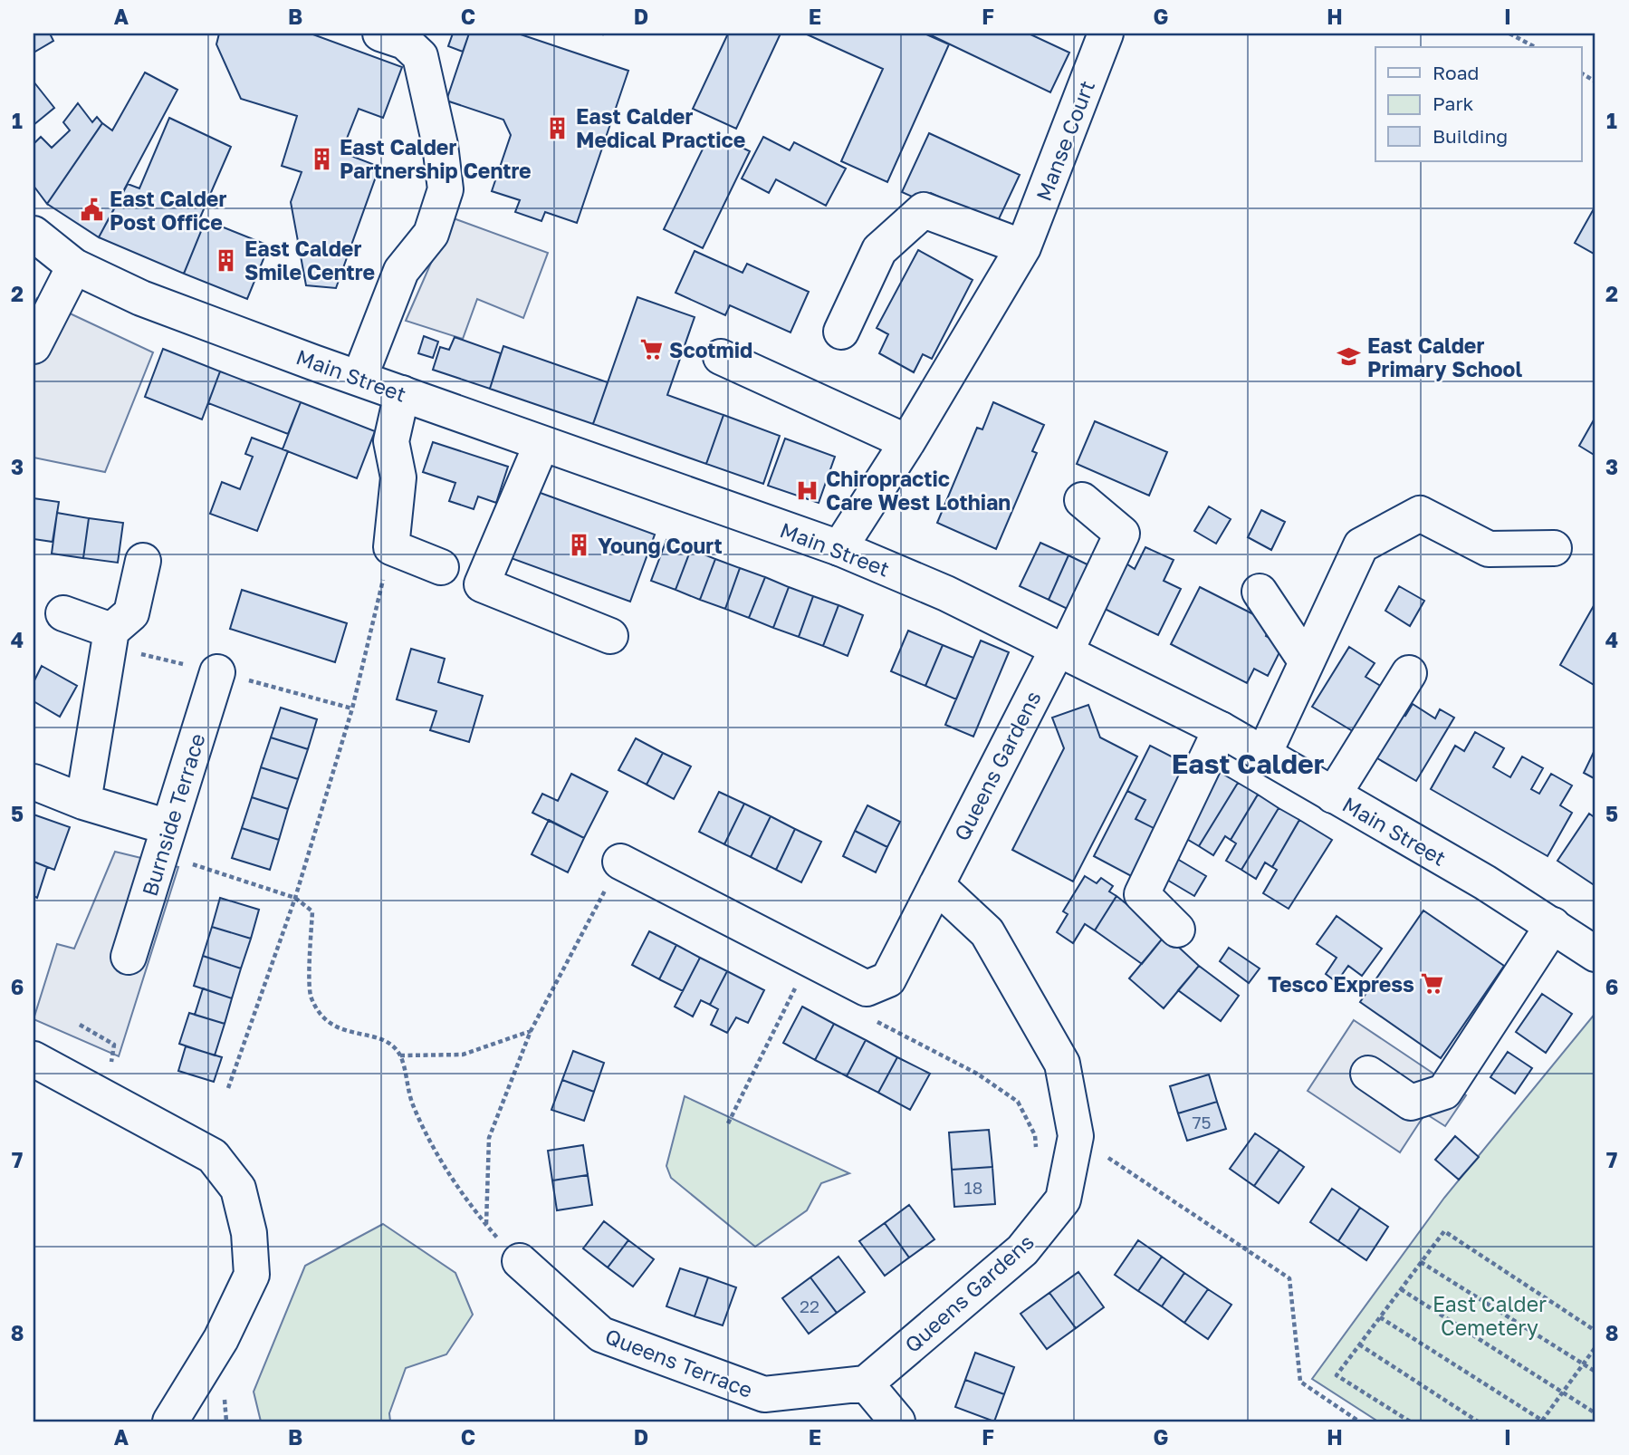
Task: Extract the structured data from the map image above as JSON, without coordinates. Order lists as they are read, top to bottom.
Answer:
{
  "streets": {
    "street": [
      "Manse Court",
      "Main Street",
      "Queens Gardens",
      "Burnside Terrace",
      "Queens Terrace"
    ]
  },
  "crossings": [
    ["Manse Court", "Main Street"],
    ["Main Street", "Queens Gardens"],
    ["Queens Gardens", "Queens Terrace"]
  ],
  "districts": ["East Calder"],
  "parks": ["East Calder Cemetery"],
  "places": {
    "building": [
      "East Calder Medical Practice",
      "East Calder Partnership Centre",
      "East Calder Smile Centre",
      "Young Court"
    ],
    "public building": ["East Calder Post Office"],
    "supermarket": ["Scotmid", "Tesco Express"],
    "school or university": ["East Calder Primary School"],
    "hospital": ["Chiropractic Care West Lothian"]
  },
  "house_numbers": ["75", "18", "22"],
  "legend": ["Road", "Park", "Building"],
  "grid": {
    "columns": [
      "A",
      "B",
      "C",
      "D",
      "E",
      "F",
      "G",
      "H",
      "I"
    ],
    "rows": [
      "1",
      "2",
      "3",
      "4",
      "5",
      "6",
      "7",
      "8"
    ]
  }
}
